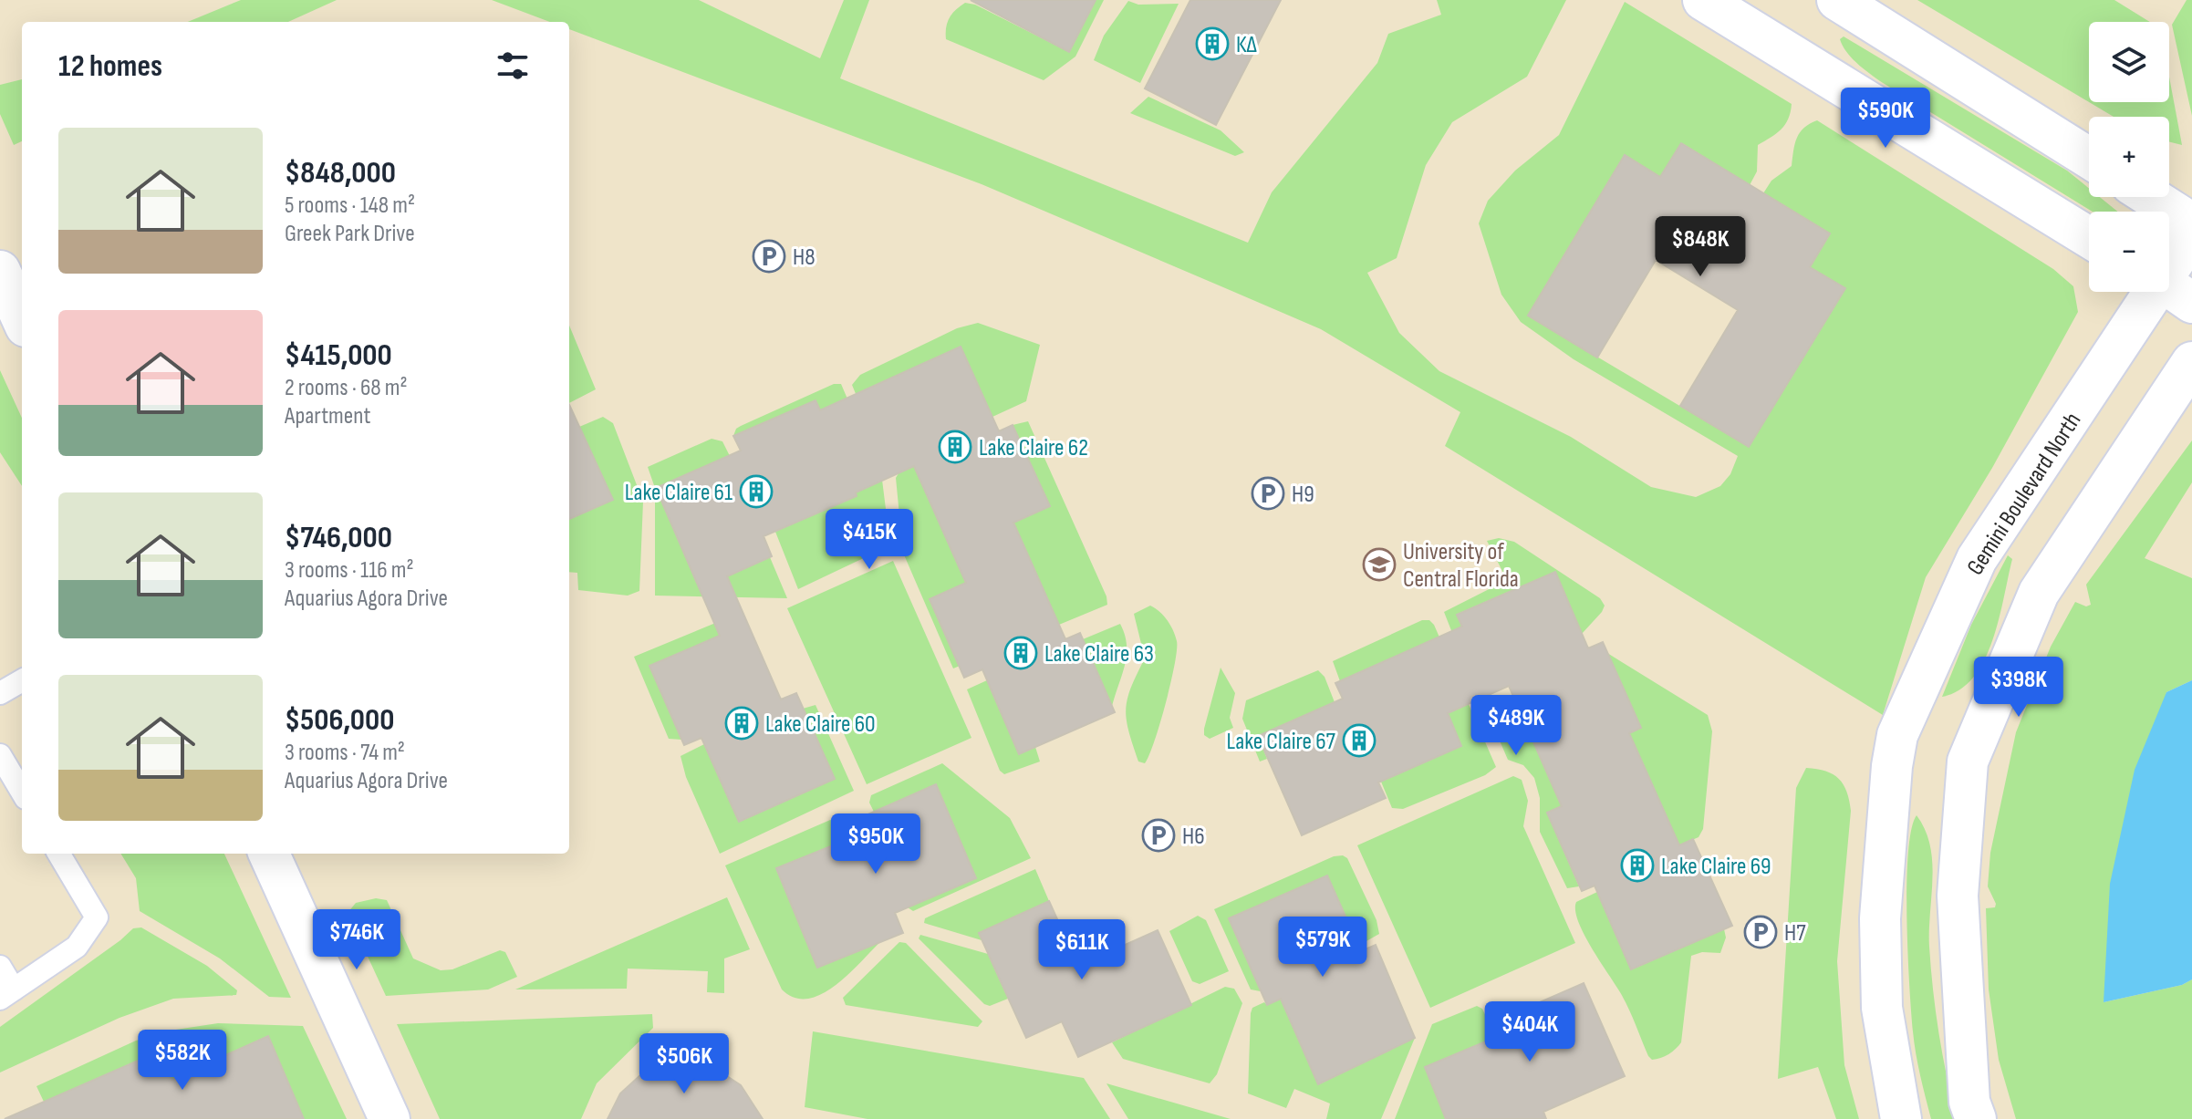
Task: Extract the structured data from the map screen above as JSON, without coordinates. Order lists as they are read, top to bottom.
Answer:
{
  "streets": {
    "street": ["Gemini Boulevard North"]
  },
  "places": {
    "building": [
      "ΚΔ",
      "Lake Claire 62",
      "Lake Claire 61",
      "Lake Claire 63",
      "Lake Claire 60",
      "Lake Claire 67",
      "Lake Claire 69"
    ],
    "parking": [
      "H8",
      "H9",
      "H6",
      "H7"
    ],
    "school or university": ["University of Central Florida"]
  },
  "page": {
    "map_buttons": ["+", "−"],
    "heading": "12 homes",
    "price": [
      "$590K",
      "$848K",
      "$415K",
      "$398K",
      "$489K",
      "$950K",
      "$746K",
      "$579K",
      "$611K",
      "$404K",
      "$582K",
      "$506K"
    ],
    "list": [
      {
        "name": "$848,000",
        "note": "5 rooms · 148 m² · Greek Park Drive"
      },
      {
        "name": "$415,000",
        "note": "2 rooms · 68 m² · Apartment"
      },
      {
        "name": "$746,000",
        "note": "3 rooms · 116 m² · Aquarius Agora Drive"
      },
      {
        "name": "$506,000",
        "note": "3 rooms · 74 m² · Aquarius Agora Drive"
      }
    ]
  }
}
